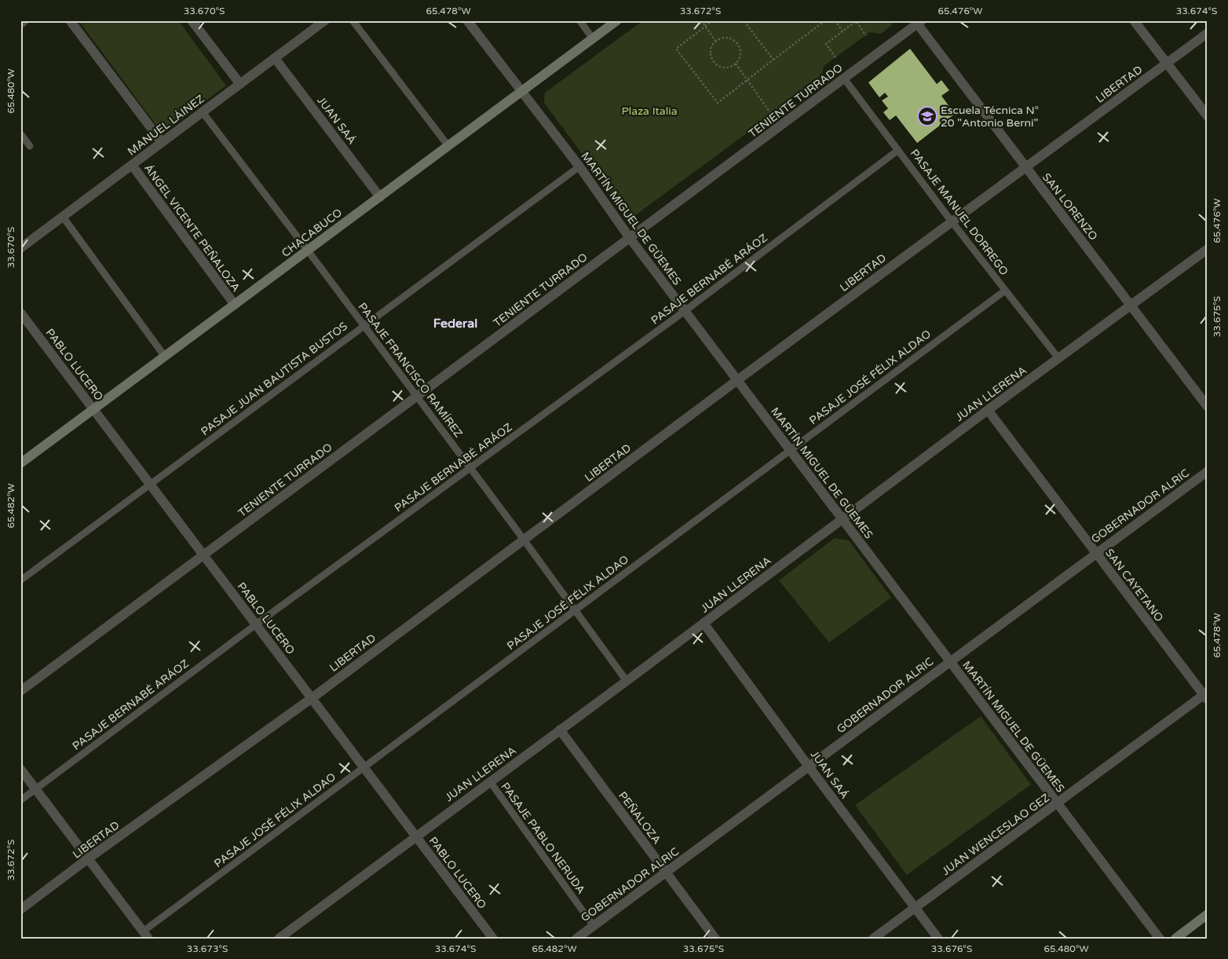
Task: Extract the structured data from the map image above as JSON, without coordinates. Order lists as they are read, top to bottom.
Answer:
{
  "streets": {
    "main road": ["CHACABUCO"],
    "street": [
      "LIBERTAD",
      "TENIENTE TURRADO",
      "JUAN SAÁ",
      "MANUEL LÁINEZ",
      "SAN LORENZO",
      "MARTÍN MIGUEL DE GÜEMES",
      "ÁNGEL VICENTE PEÑALOZA",
      "PABLO LUCERO",
      "JUAN LLERENA",
      "GOBERNADOR ALRIC",
      "SAN CAYETANO",
      "PEÑALOZA",
      "JUAN WENCESLAO GEZ"
    ],
    "lane": [
      "PASAJE MANUEL DORREGO",
      "PASAJE BERNABÉ ARÁOZ",
      "PASAJE FRANCISCO RAMÍREZ",
      "PASAJE JOSÉ FÉLIX ALDAO",
      "PASAJE JUAN BAUTISTA BUSTOS",
      "PASAJE PABLO NERUDA"
    ]
  },
  "crossings": [
    ["LIBERTAD", "SAN LORENZO"],
    ["LIBERTAD", "PASAJE MANUEL DORREGO"],
    ["LIBERTAD", "MARTÍN MIGUEL DE GÜEMES"],
    ["LIBERTAD", "PABLO LUCERO"],
    ["LIBERTAD", "PASAJE FRANCISCO RAMÍREZ"],
    ["TENIENTE TURRADO", "SAN LORENZO"],
    ["TENIENTE TURRADO", "PASAJE MANUEL DORREGO"],
    ["TENIENTE TURRADO", "MARTÍN MIGUEL DE GÜEMES"],
    ["TENIENTE TURRADO", "PABLO LUCERO"],
    ["TENIENTE TURRADO", "PASAJE FRANCISCO RAMÍREZ"],
    ["JUAN SAÁ", "MANUEL LÁINEZ"],
    ["JUAN SAÁ", "CHACABUCO"],
    ["JUAN SAÁ", "JUAN LLERENA"],
    ["JUAN SAÁ", "GOBERNADOR ALRIC"],
    ["JUAN SAÁ", "JUAN WENCESLAO GEZ"],
    ["MANUEL LÁINEZ", "ÁNGEL VICENTE PEÑALOZA"],
    ["MANUEL LÁINEZ", "PASAJE FRANCISCO RAMÍREZ"],
    ["SAN LORENZO", "JUAN LLERENA"],
    ["PASAJE MANUEL DORREGO", "PASAJE BERNABÉ ARÁOZ"],
    ["PASAJE MANUEL DORREGO", "PASAJE JOSÉ FÉLIX ALDAO"],
    ["PASAJE MANUEL DORREGO", "JUAN LLERENA"],
    ["MARTÍN MIGUEL DE GÜEMES", "CHACABUCO"],
    ["MARTÍN MIGUEL DE GÜEMES", "PASAJE BERNABÉ ARÁOZ"],
    ["MARTÍN MIGUEL DE GÜEMES", "PASAJE JOSÉ FÉLIX ALDAO"],
    ["MARTÍN MIGUEL DE GÜEMES", "PASAJE JUAN BAUTISTA BUSTOS"],
    ["MARTÍN MIGUEL DE GÜEMES", "JUAN LLERENA"],
    ["MARTÍN MIGUEL DE GÜEMES", "GOBERNADOR ALRIC"],
    ["MARTÍN MIGUEL DE GÜEMES", "JUAN WENCESLAO GEZ"],
    ["ÁNGEL VICENTE PEÑALOZA", "CHACABUCO"],
    ["CHACABUCO", "PABLO LUCERO"],
    ["CHACABUCO", "PASAJE FRANCISCO RAMÍREZ"],
    ["PASAJE BERNABÉ ARÁOZ", "PABLO LUCERO"],
    ["PASAJE BERNABÉ ARÁOZ", "PASAJE FRANCISCO RAMÍREZ"],
    ["PABLO LUCERO", "PASAJE JOSÉ FÉLIX ALDAO"],
    ["PABLO LUCERO", "PASAJE JUAN BAUTISTA BUSTOS"],
    ["PABLO LUCERO", "JUAN LLERENA"],
    ["PASAJE FRANCISCO RAMÍREZ", "PASAJE JOSÉ FÉLIX ALDAO"],
    ["PASAJE FRANCISCO RAMÍREZ", "PASAJE JUAN BAUTISTA BUSTOS"],
    ["PASAJE FRANCISCO RAMÍREZ", "JUAN LLERENA"],
    ["JUAN LLERENA", "SAN CAYETANO"],
    ["JUAN LLERENA", "PEÑALOZA"],
    ["JUAN LLERENA", "PASAJE PABLO NERUDA"],
    ["GOBERNADOR ALRIC", "SAN CAYETANO"],
    ["GOBERNADOR ALRIC", "PEÑALOZA"],
    ["GOBERNADOR ALRIC", "PASAJE PABLO NERUDA"],
    ["SAN CAYETANO", "JUAN WENCESLAO GEZ"]
  ],
  "districts": ["Federal"],
  "parks": ["Plaza Italia"],
  "places": {
    "school or university": ["Escuela Técnica N° 20 \"Antonio Berni\""]
  },
  "coordinates": [
    "33.670°S",
    "65.478°W",
    "33.672°S",
    "65.476°W",
    "33.674°S",
    "65.480°W",
    "33.675°S",
    "65.482°W",
    "33.673°S",
    "33.676°S"
  ]
}
